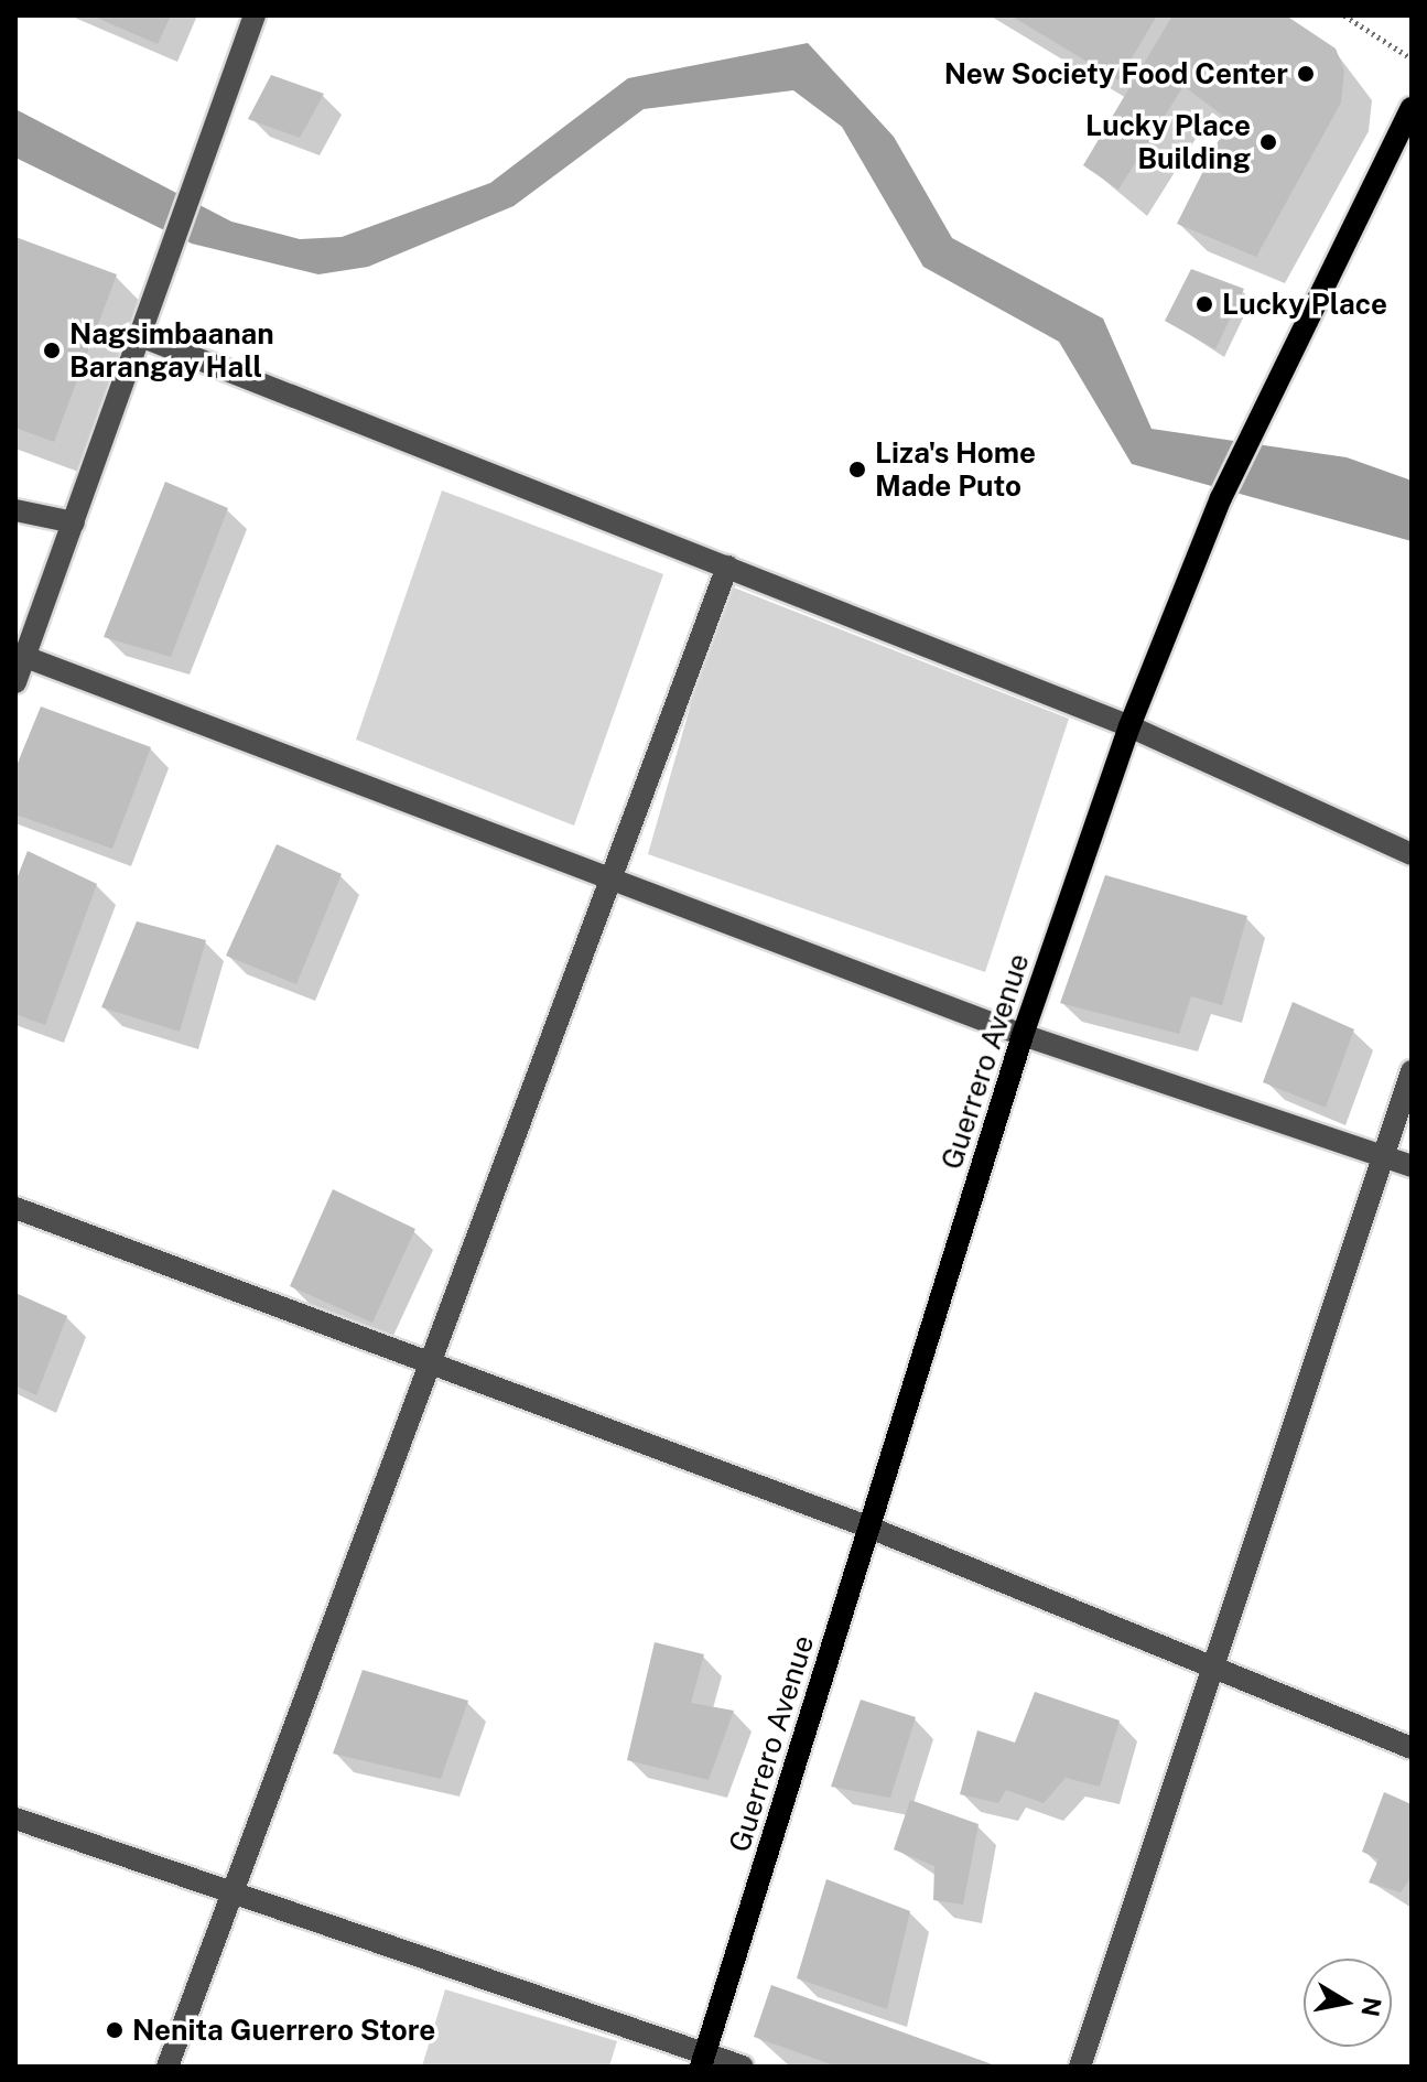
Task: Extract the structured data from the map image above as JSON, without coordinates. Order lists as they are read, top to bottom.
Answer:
{
  "streets": {
    "main road": ["Guerrero Avenue"]
  },
  "places": [
    "New Society Food Center",
    "Lucky Place Building",
    "Lucky Place",
    "Nagsimbaanan Barangay Hall",
    "Liza's Home Made Puto",
    "Nenita Guerrero Store"
  ],
  "north": "right"
}
